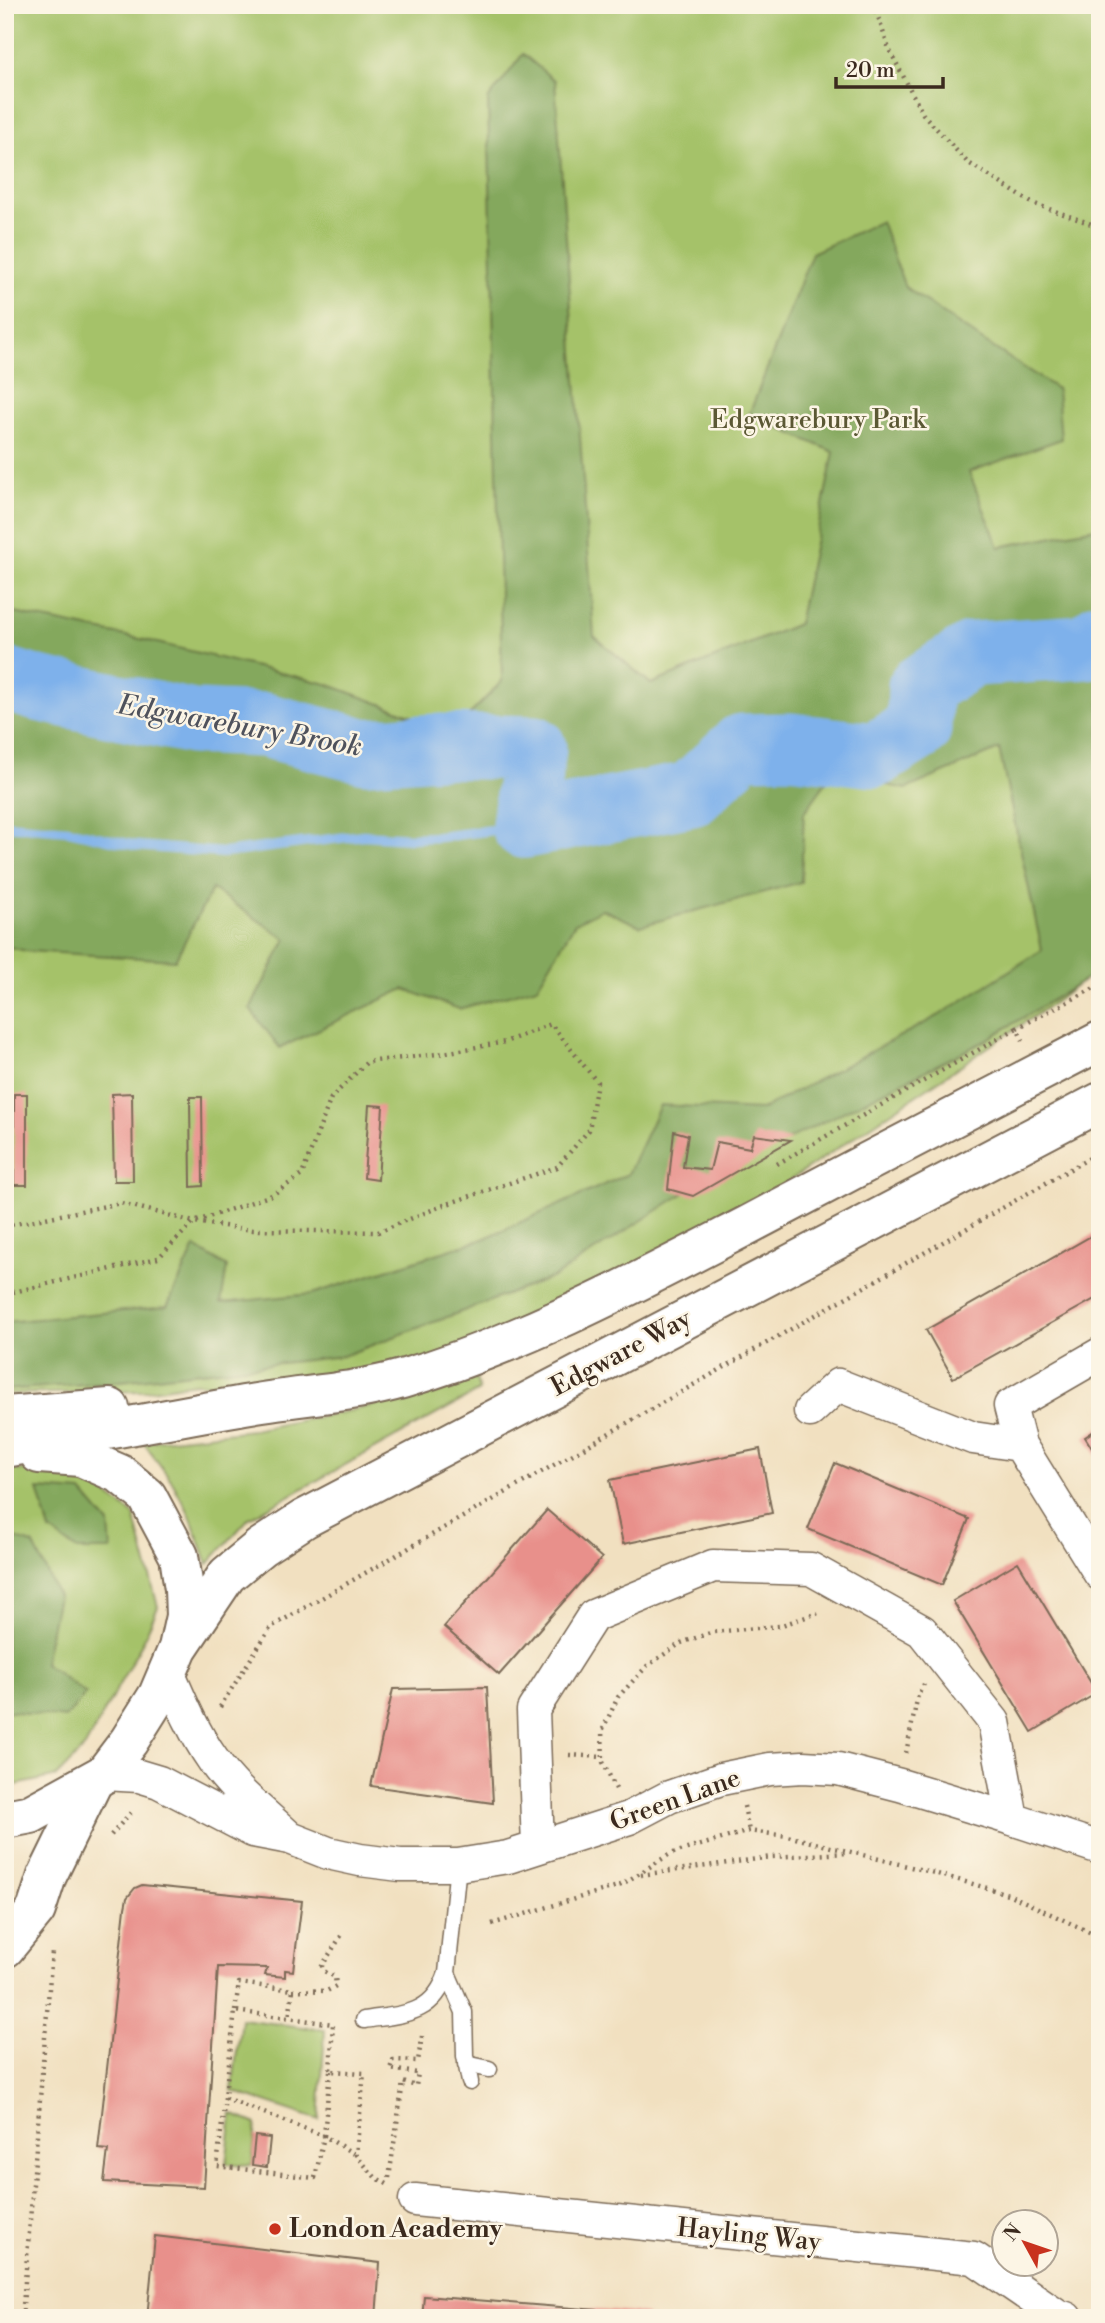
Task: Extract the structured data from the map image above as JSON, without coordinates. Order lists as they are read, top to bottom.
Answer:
{
  "streets": {
    "main road": ["Edgware Way"],
    "street": ["Green Lane", "Hayling Way"]
  },
  "crossings": [
    ["Edgware Way", "Green Lane"]
  ],
  "water": ["Edgwarebury Brook"],
  "parks": ["Edgwarebury Park"],
  "places": ["London Academy"],
  "scale_bar": "20 m",
  "north": "top left"
}
